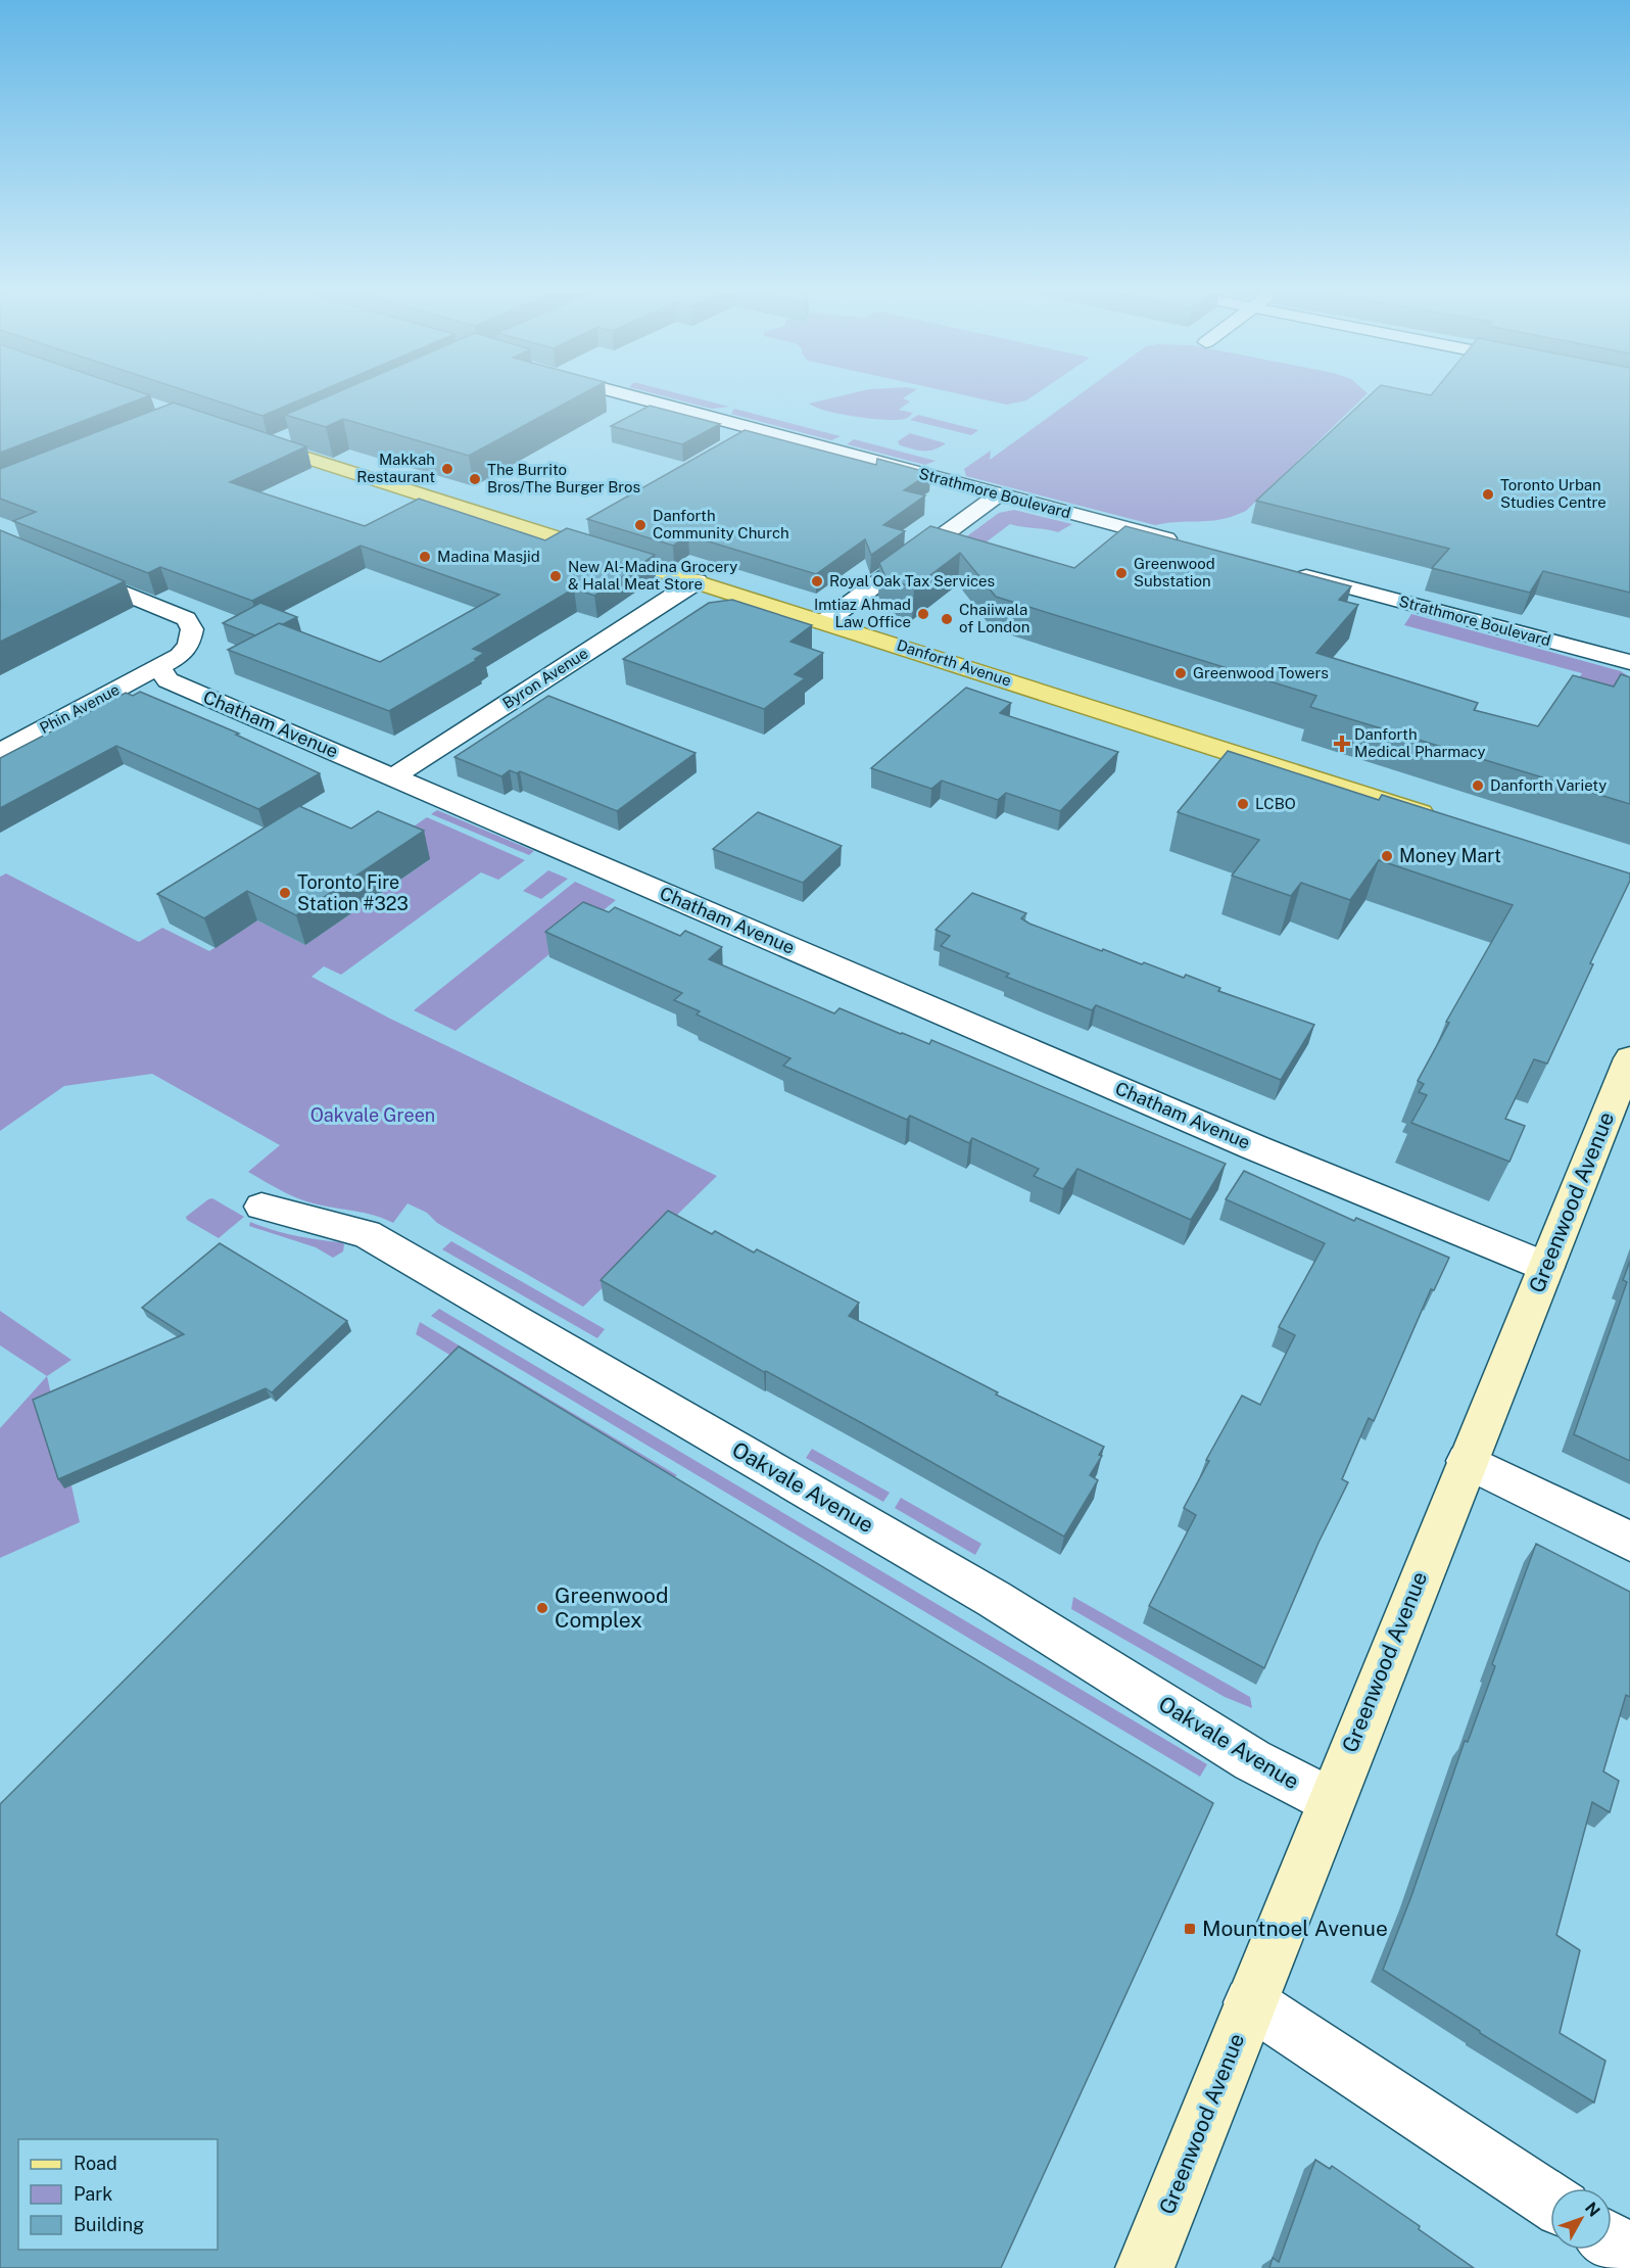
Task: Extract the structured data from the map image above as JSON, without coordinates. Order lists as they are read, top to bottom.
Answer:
{
  "streets": {
    "main road": ["Danforth Avenue"],
    "street": [
      "Strathmore Boulevard",
      "Byron Avenue",
      "Phin Avenue",
      "Chatham Avenue",
      "Greenwood Avenue",
      "Oakvale Avenue"
    ]
  },
  "crossings": [
    ["Danforth Avenue", "Byron Avenue"],
    ["Byron Avenue", "Chatham Avenue"],
    ["Phin Avenue", "Chatham Avenue"],
    ["Chatham Avenue", "Greenwood Avenue"],
    ["Greenwood Avenue", "Oakvale Avenue"]
  ],
  "parks": ["Oakvale Green"],
  "places": {
    "other": [
      "Makkah Restaurant",
      "The Burrito Bros/The Burger Bros",
      "Toronto Urban Studies Centre",
      "Danforth Community Church",
      "Madina Masjid",
      "Greenwood Substation",
      "New Al-Madina Grocery & Halal Meat Store",
      "Royal Oak Tax Services",
      "Imtiaz Ahmad Law Office",
      "Chaiiwala of London",
      "Greenwood Towers",
      "Danforth Variety",
      "LCBO",
      "Money Mart",
      "Toronto Fire Station #323",
      "Greenwood Complex"
    ],
    "health": ["Danforth Medical Pharmacy"],
    "transit": ["Mountnoel Avenue"]
  },
  "legend": ["Road", "Park", "Building"],
  "north": "top right"
}
